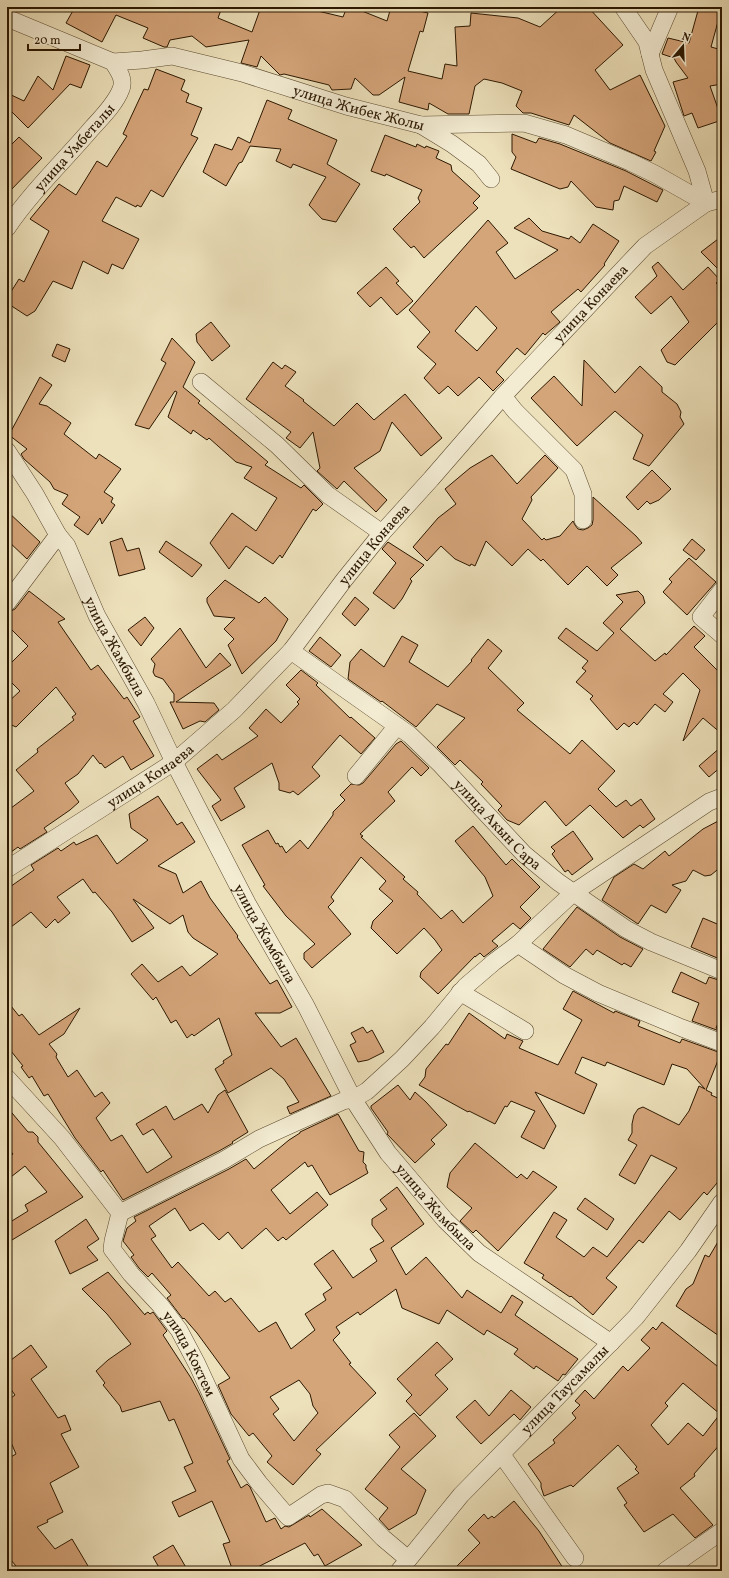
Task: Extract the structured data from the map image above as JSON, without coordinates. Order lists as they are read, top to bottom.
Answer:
{
  "streets": {
    "street": [
      "улица Жибек Жолы",
      "улица Умбеталы",
      "улица Конаева",
      "улица Жамбыла",
      "улица Акын Сара",
      "улица Коктем",
      "улица Таусамалы"
    ]
  },
  "crossings": [
    ["улица Жибек Жолы", "улица Умбеталы"],
    ["улица Жибек Жолы", "улица Конаева"],
    ["улица Конаева", "улица Жамбыла"],
    ["улица Конаева", "улица Акын Сара"],
    ["улица Жамбыла", "улица Таусамалы"],
    ["улица Коктем", "улица Таусамалы"]
  ],
  "scale_bar": "20 m",
  "north": "top"
}
